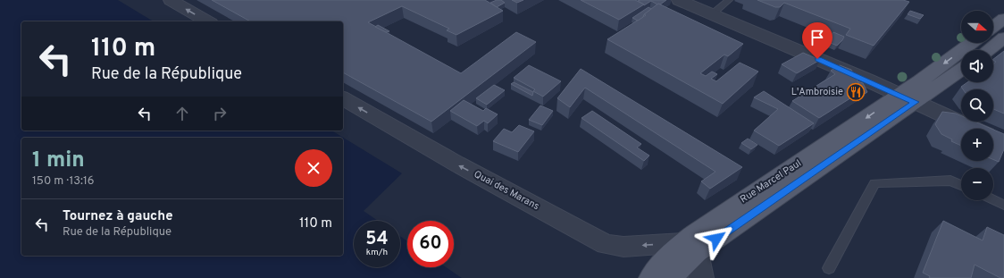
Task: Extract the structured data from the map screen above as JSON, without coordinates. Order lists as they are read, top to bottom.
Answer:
{
  "streets": {
    "main road": ["Rue Marcel Paul"],
    "street": ["Quai des Marans"]
  },
  "crossings": [
    ["Rue Marcel Paul", "Quai des Marans"]
  ],
  "one_way": ["Quai des Marans"],
  "places": {
    "restaurant": ["L'Ambroisie"]
  },
  "north": "right",
  "page": {
    "map_buttons": ["+", "−"],
    "turn": ["110 m", "Rue de la République"],
    "heading": ["1 min", "150 m · 13:16"],
    "list": [
      {
        "name": "Tournez à gauche",
        "note": "Rue de la République",
        "value": "110 m"
      }
    ],
    "speed": "54 km/h",
    "limit": "60"
  }
}
